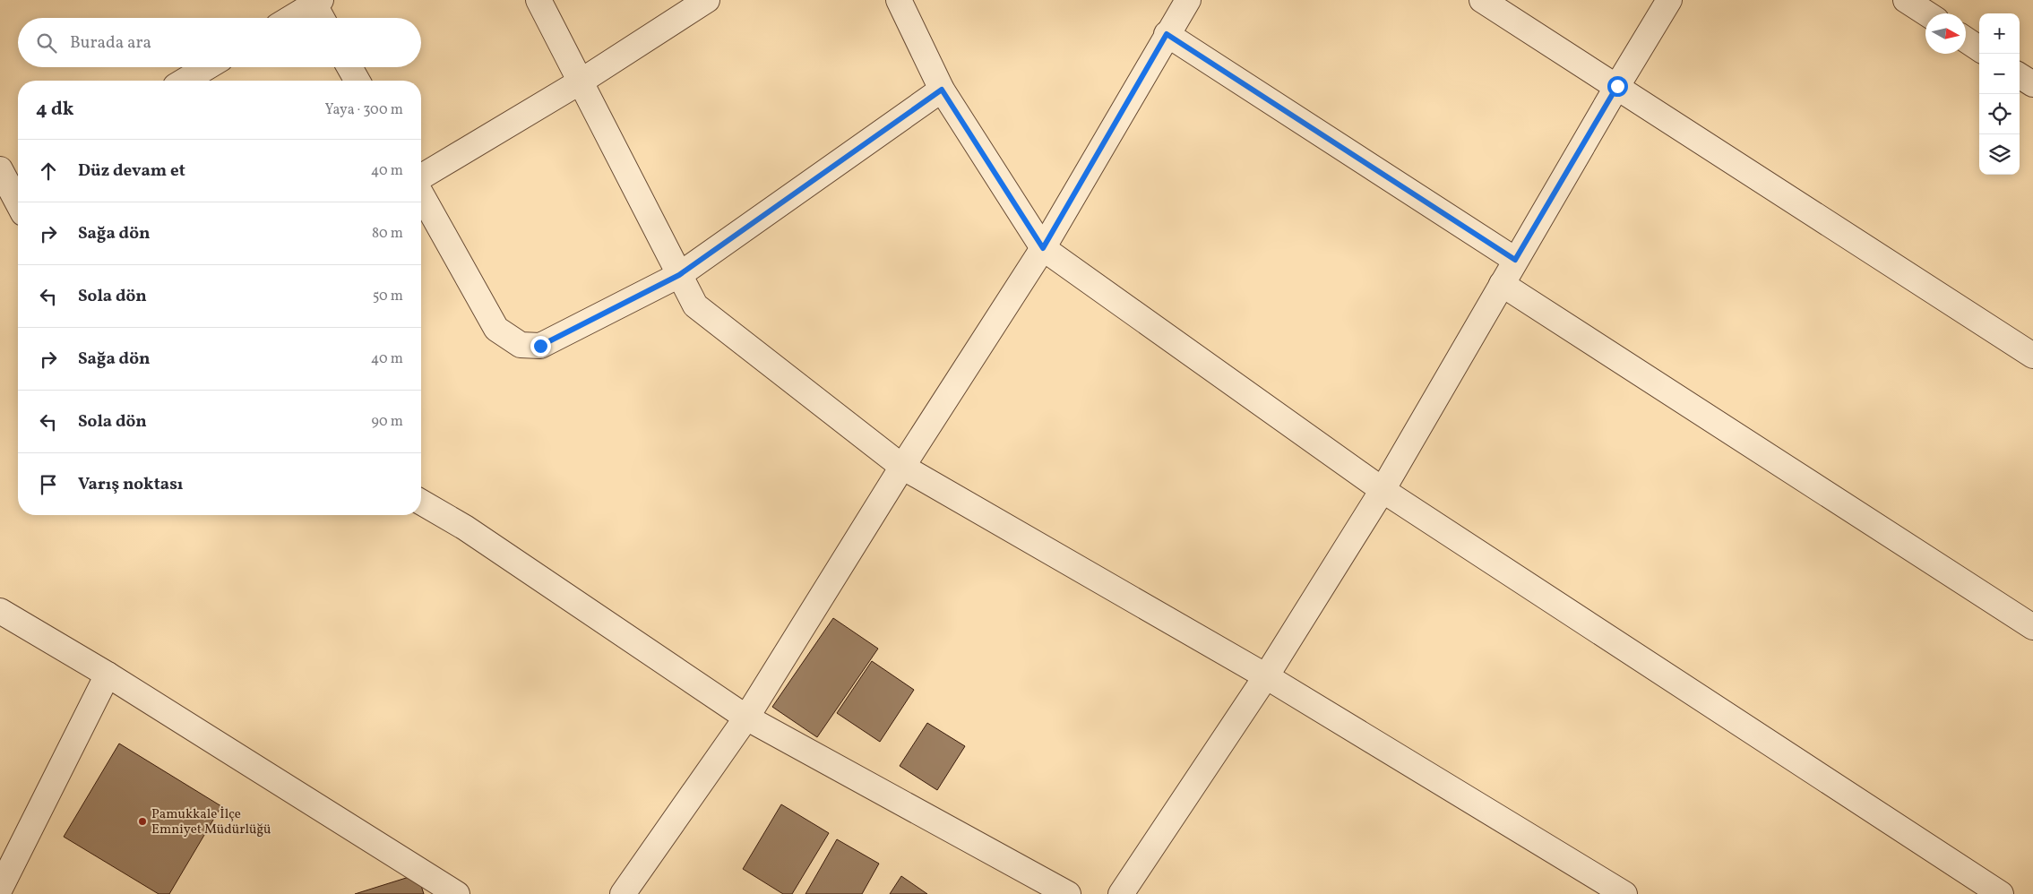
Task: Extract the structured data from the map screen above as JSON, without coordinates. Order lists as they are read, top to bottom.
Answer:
{
  "places": ["Pamukkale İlçe Emniyet Müdürlüğü"],
  "north": "right",
  "page": {
    "map_buttons": ["+", "−"],
    "search": "Burada ara",
    "heading": ["4 dk", "Yaya · 300 m"],
    "list": [
      ["Düz devam et", "40 m"],
      ["Sağa dön", "80 m"],
      ["Sola dön", "50 m"],
      ["Sağa dön", "40 m"],
      ["Sola dön", "90 m"],
      "Varış noktası"
    ]
  }
}
